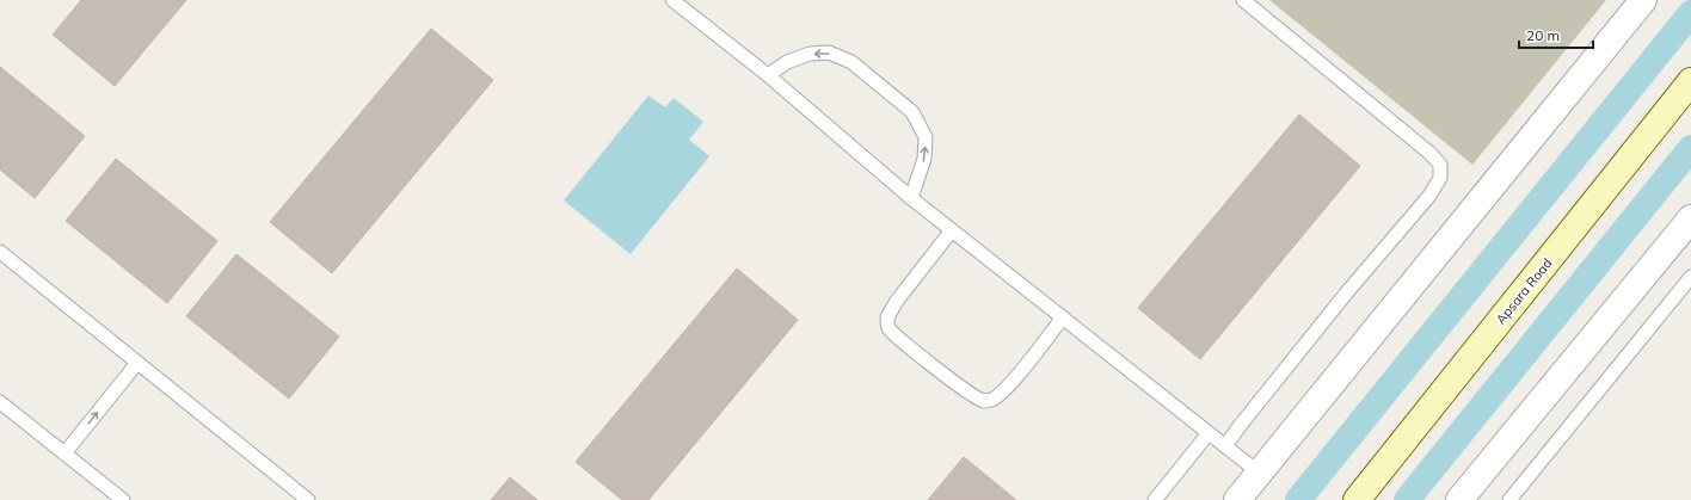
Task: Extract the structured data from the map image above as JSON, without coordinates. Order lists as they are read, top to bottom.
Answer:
{
  "streets": {
    "street": ["Apsara Road"]
  },
  "scale_bar": "20 m"
}
